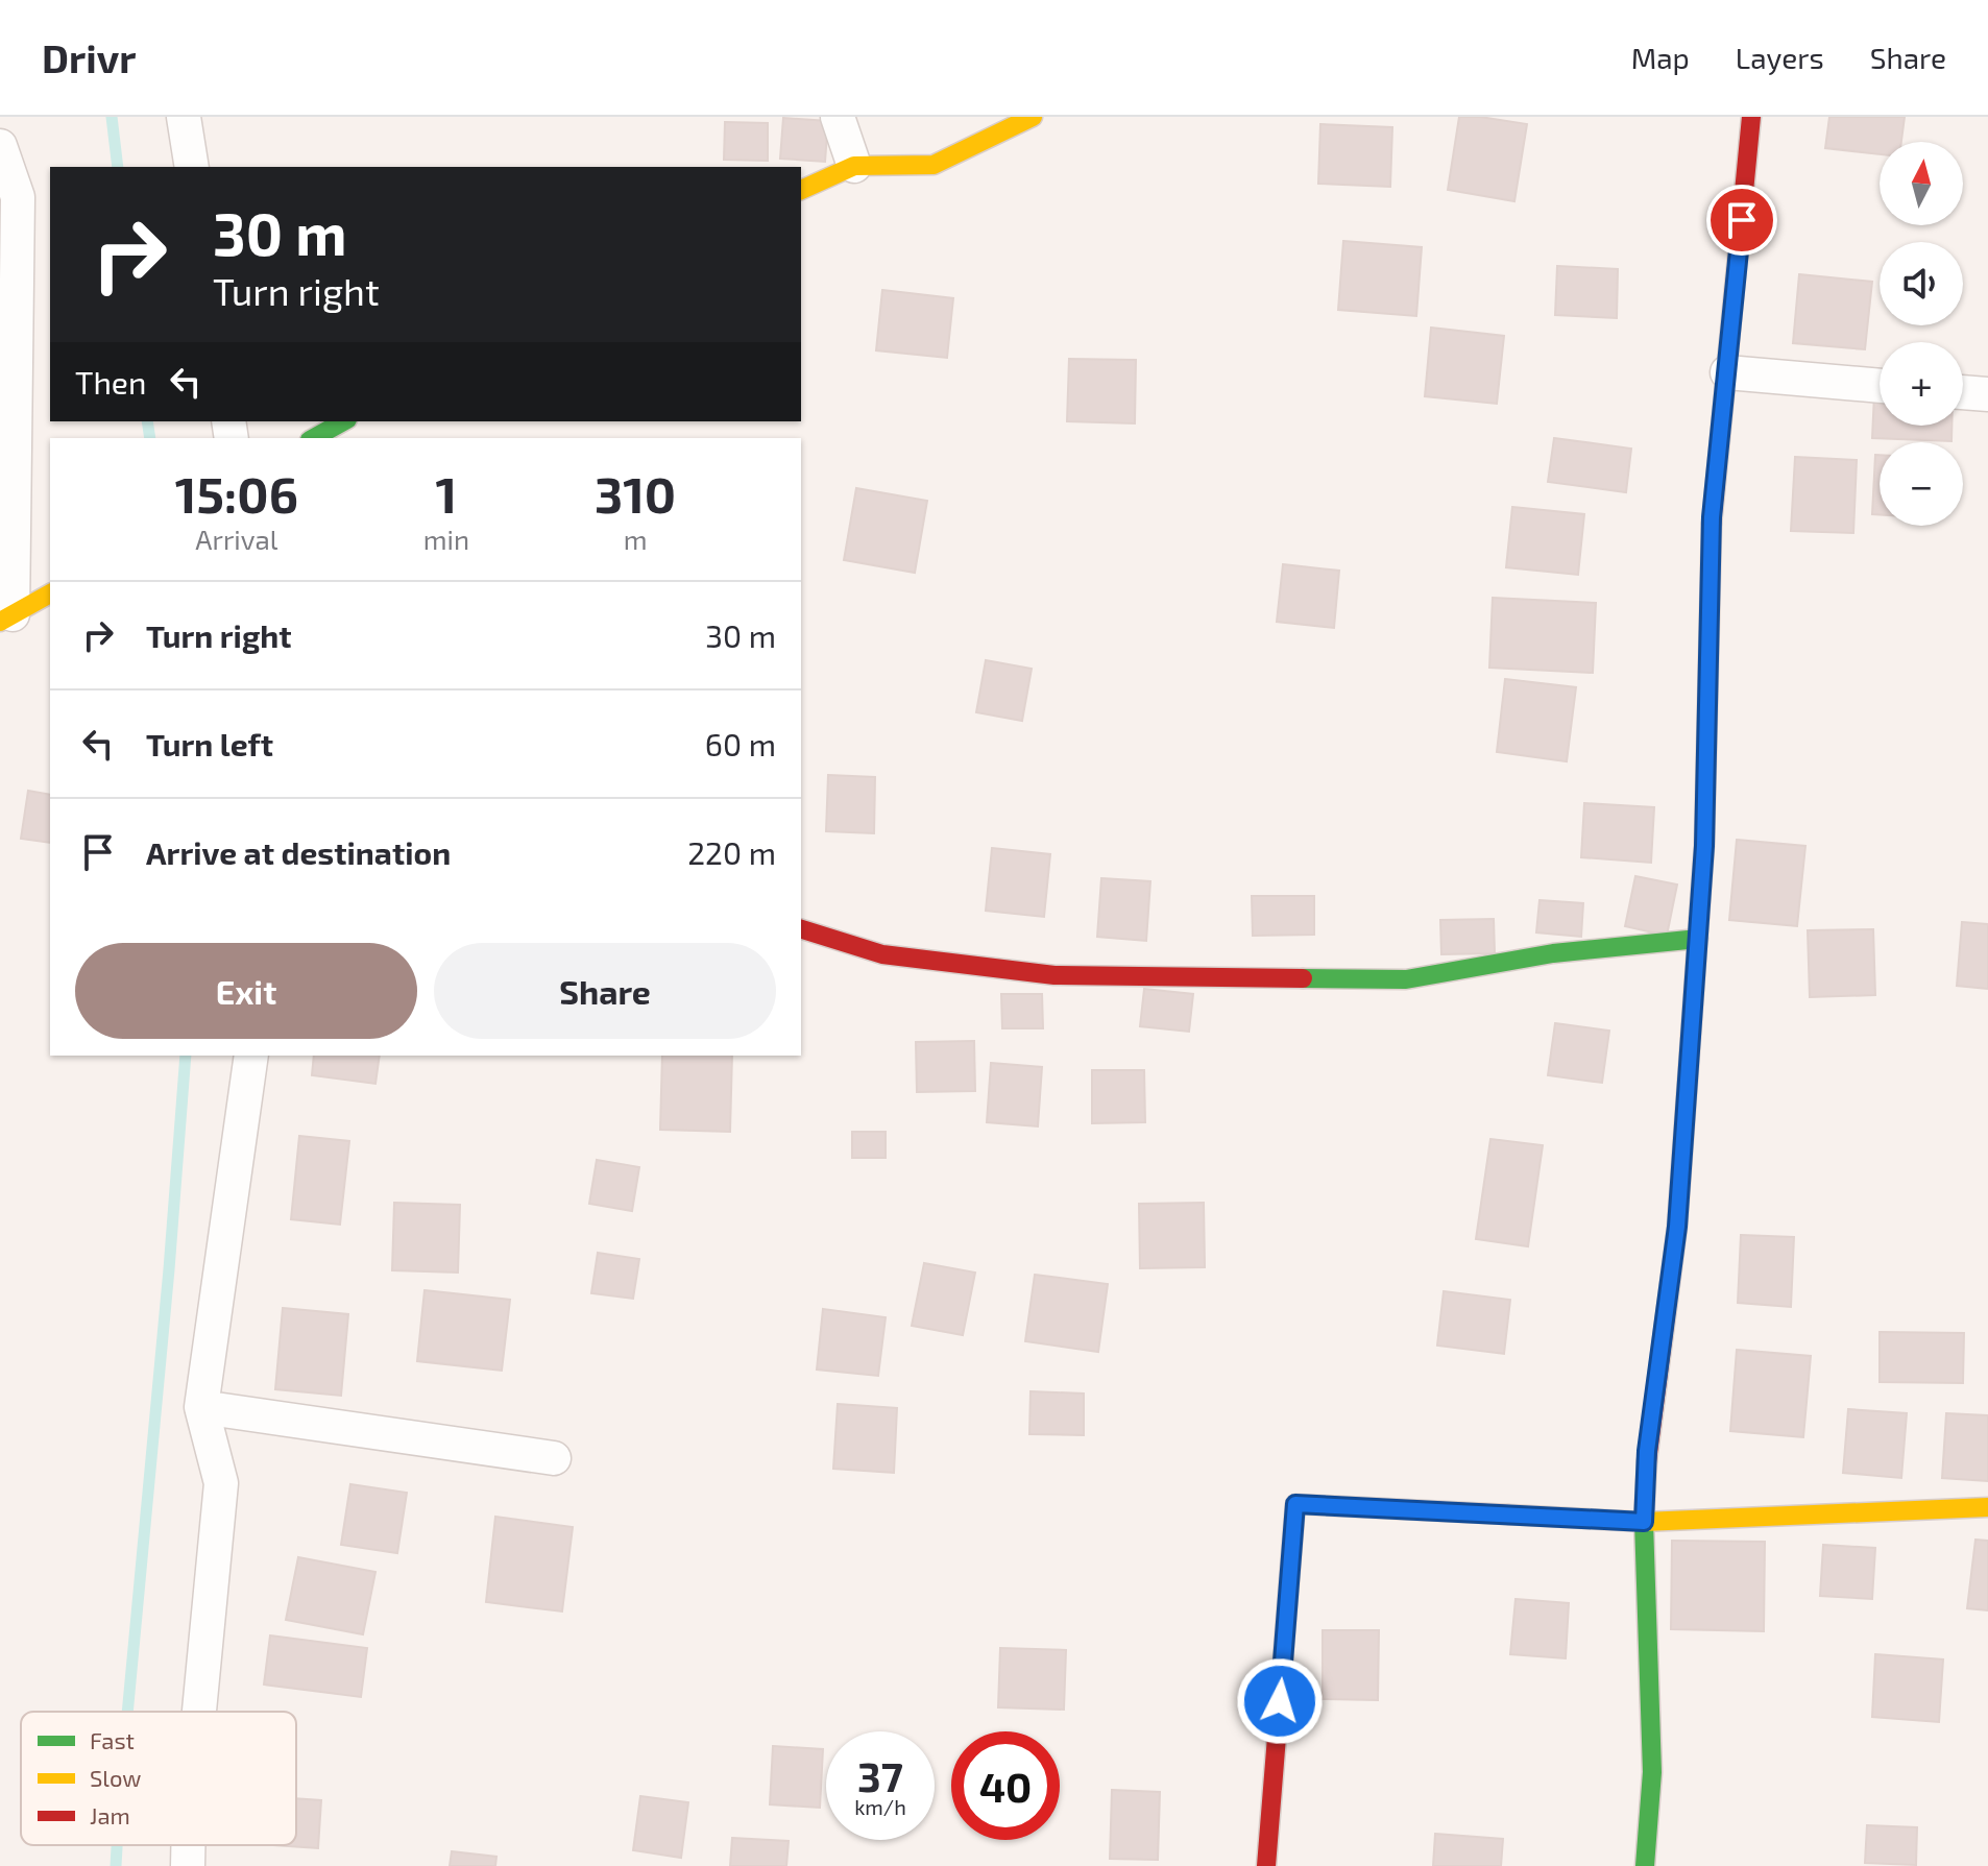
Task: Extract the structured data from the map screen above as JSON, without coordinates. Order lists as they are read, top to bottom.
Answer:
{
  "legend": ["Fast", "Slow", "Jam"],
  "north": "top",
  "page": {
    "header": "Drivr",
    "nav": ["Map", "Layers", "Share"],
    "map_buttons": ["+", "−"],
    "turn": ["30 m", "Turn right"],
    "then": "Then",
    "eta": [
      "15:06",
      "Arrival",
      "1",
      "min",
      "310",
      "m"
    ],
    "list": [
      {
        "name": "Turn right",
        "value": "30 m"
      },
      {
        "name": "Turn left",
        "value": "60 m"
      },
      {
        "name": "Arrive at destination",
        "value": "220 m"
      }
    ],
    "buttons": ["Exit", "Share"],
    "speed": "37 km/h",
    "limit": "40"
  }
}
